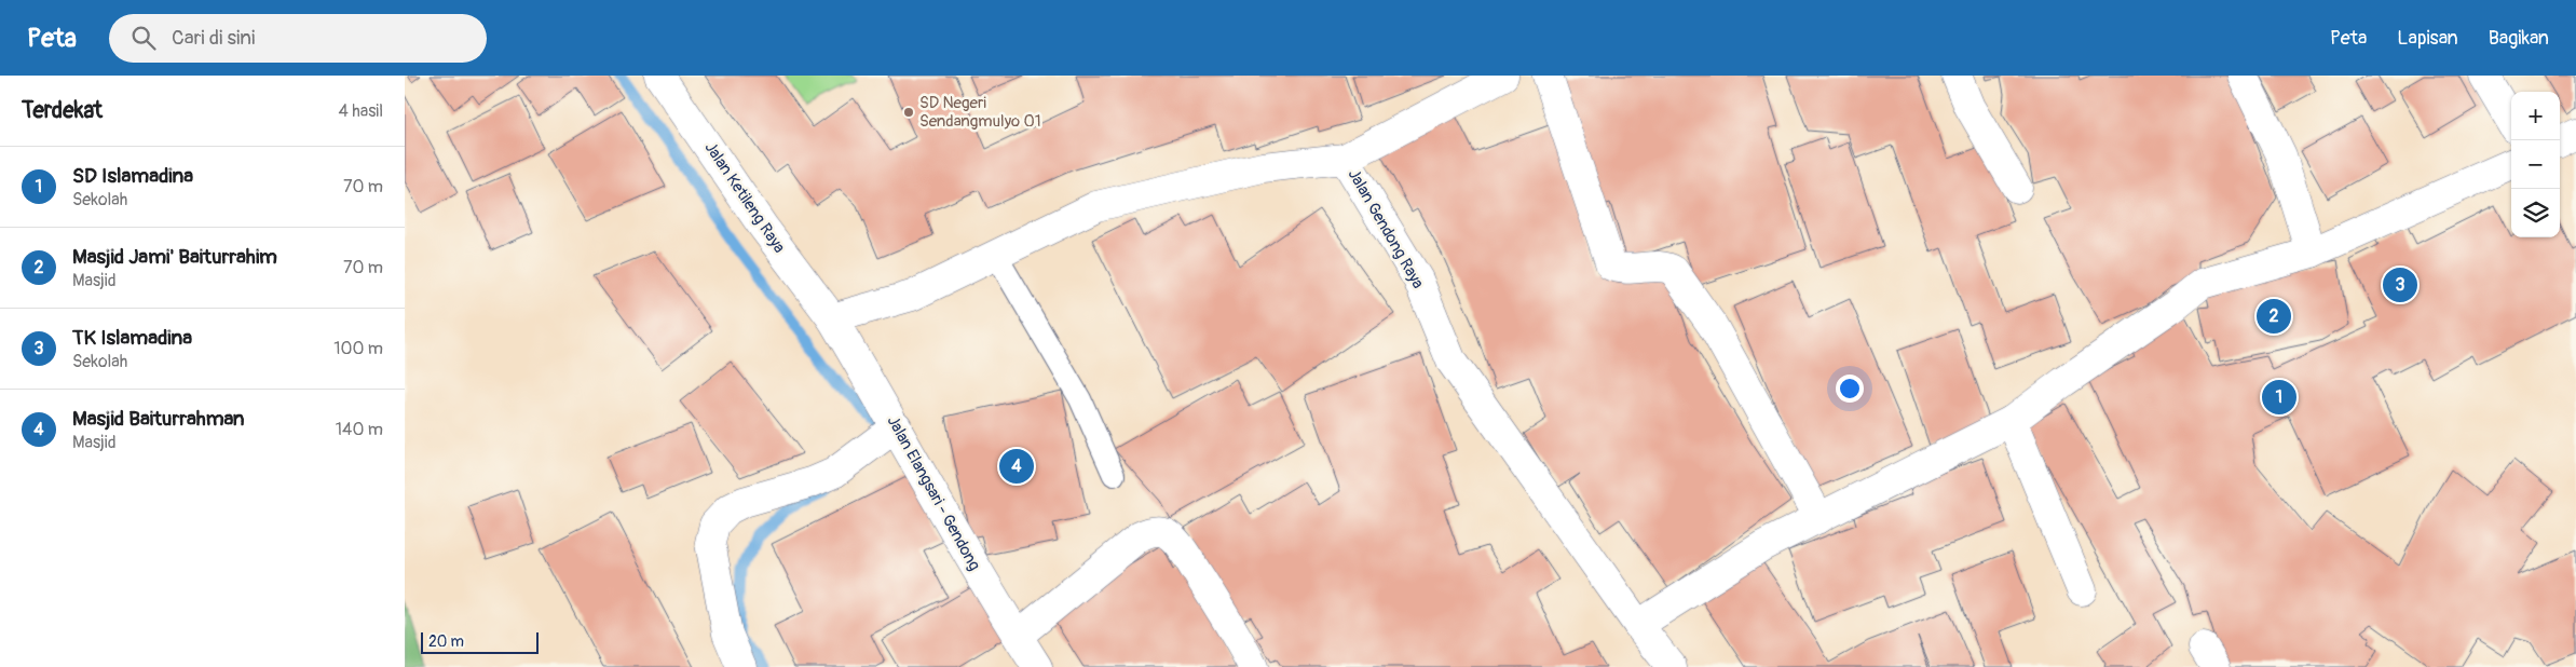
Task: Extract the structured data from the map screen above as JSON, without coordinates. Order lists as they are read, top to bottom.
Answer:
{
  "streets": {
    "street": ["Jalan Ketileng Raya", "Jalan Gendong Raya", "Jalan Elangsari - Gendong"]
  },
  "crossings": [
    ["Jalan Ketileng Raya", "Jalan Gendong Raya"],
    ["Jalan Ketileng Raya", "Jalan Elangsari - Gendong"],
    ["Jalan Gendong Raya", "Jalan Elangsari - Gendong"]
  ],
  "places": ["SD Negeri Sendangmulyo 01"],
  "scale_bar": "20 m",
  "page": {
    "header": "Peta",
    "search": "Cari di sini",
    "nav": ["Peta", "Lapisan", "Bagikan"],
    "heading": ["Terdekat", "4 hasil"],
    "map_buttons": ["+", "−"],
    "list": [
      {
        "mark": "1",
        "name": "SD Islamadina",
        "note": "Sekolah",
        "value": "70 m"
      },
      {
        "mark": "2",
        "name": "Masjid Jami' Baiturrahim",
        "note": "Masjid",
        "value": "70 m"
      },
      {
        "mark": "3",
        "name": "TK Islamadina",
        "note": "Sekolah",
        "value": "100 m"
      },
      {
        "mark": "4",
        "name": "Masjid Baiturrahman",
        "note": "Masjid",
        "value": "140 m"
      }
    ],
    "pins": [
      "3",
      "2",
      "1",
      "4"
    ],
    "scale": "20 m"
  }
}
